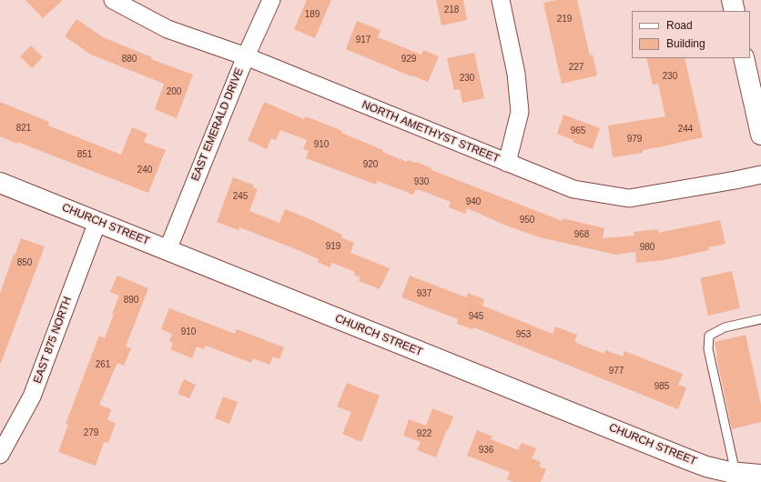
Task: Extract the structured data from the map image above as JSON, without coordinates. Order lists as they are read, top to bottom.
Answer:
{
  "streets": {
    "street": [
      "EAST EMERALD DRIVE",
      "NORTH AMETHYST STREET",
      "CHURCH STREET",
      "EAST 875 NORTH"
    ]
  },
  "crossings": [
    ["EAST EMERALD DRIVE", "NORTH AMETHYST STREET"],
    ["EAST EMERALD DRIVE", "CHURCH STREET"],
    ["CHURCH STREET", "EAST 875 NORTH"]
  ],
  "house_numbers": [
    "218",
    "189",
    "219",
    "917",
    "880",
    "929",
    "227",
    "230",
    "230",
    "200",
    "821",
    "244",
    "965",
    "979",
    "910",
    "851",
    "920",
    "240",
    "930",
    "245",
    "940",
    "950",
    "968",
    "919",
    "980",
    "850",
    "937",
    "890",
    "945",
    "910",
    "953",
    "261",
    "977",
    "985",
    "279",
    "922",
    "936"
  ],
  "legend": ["Road", "Building"]
}
